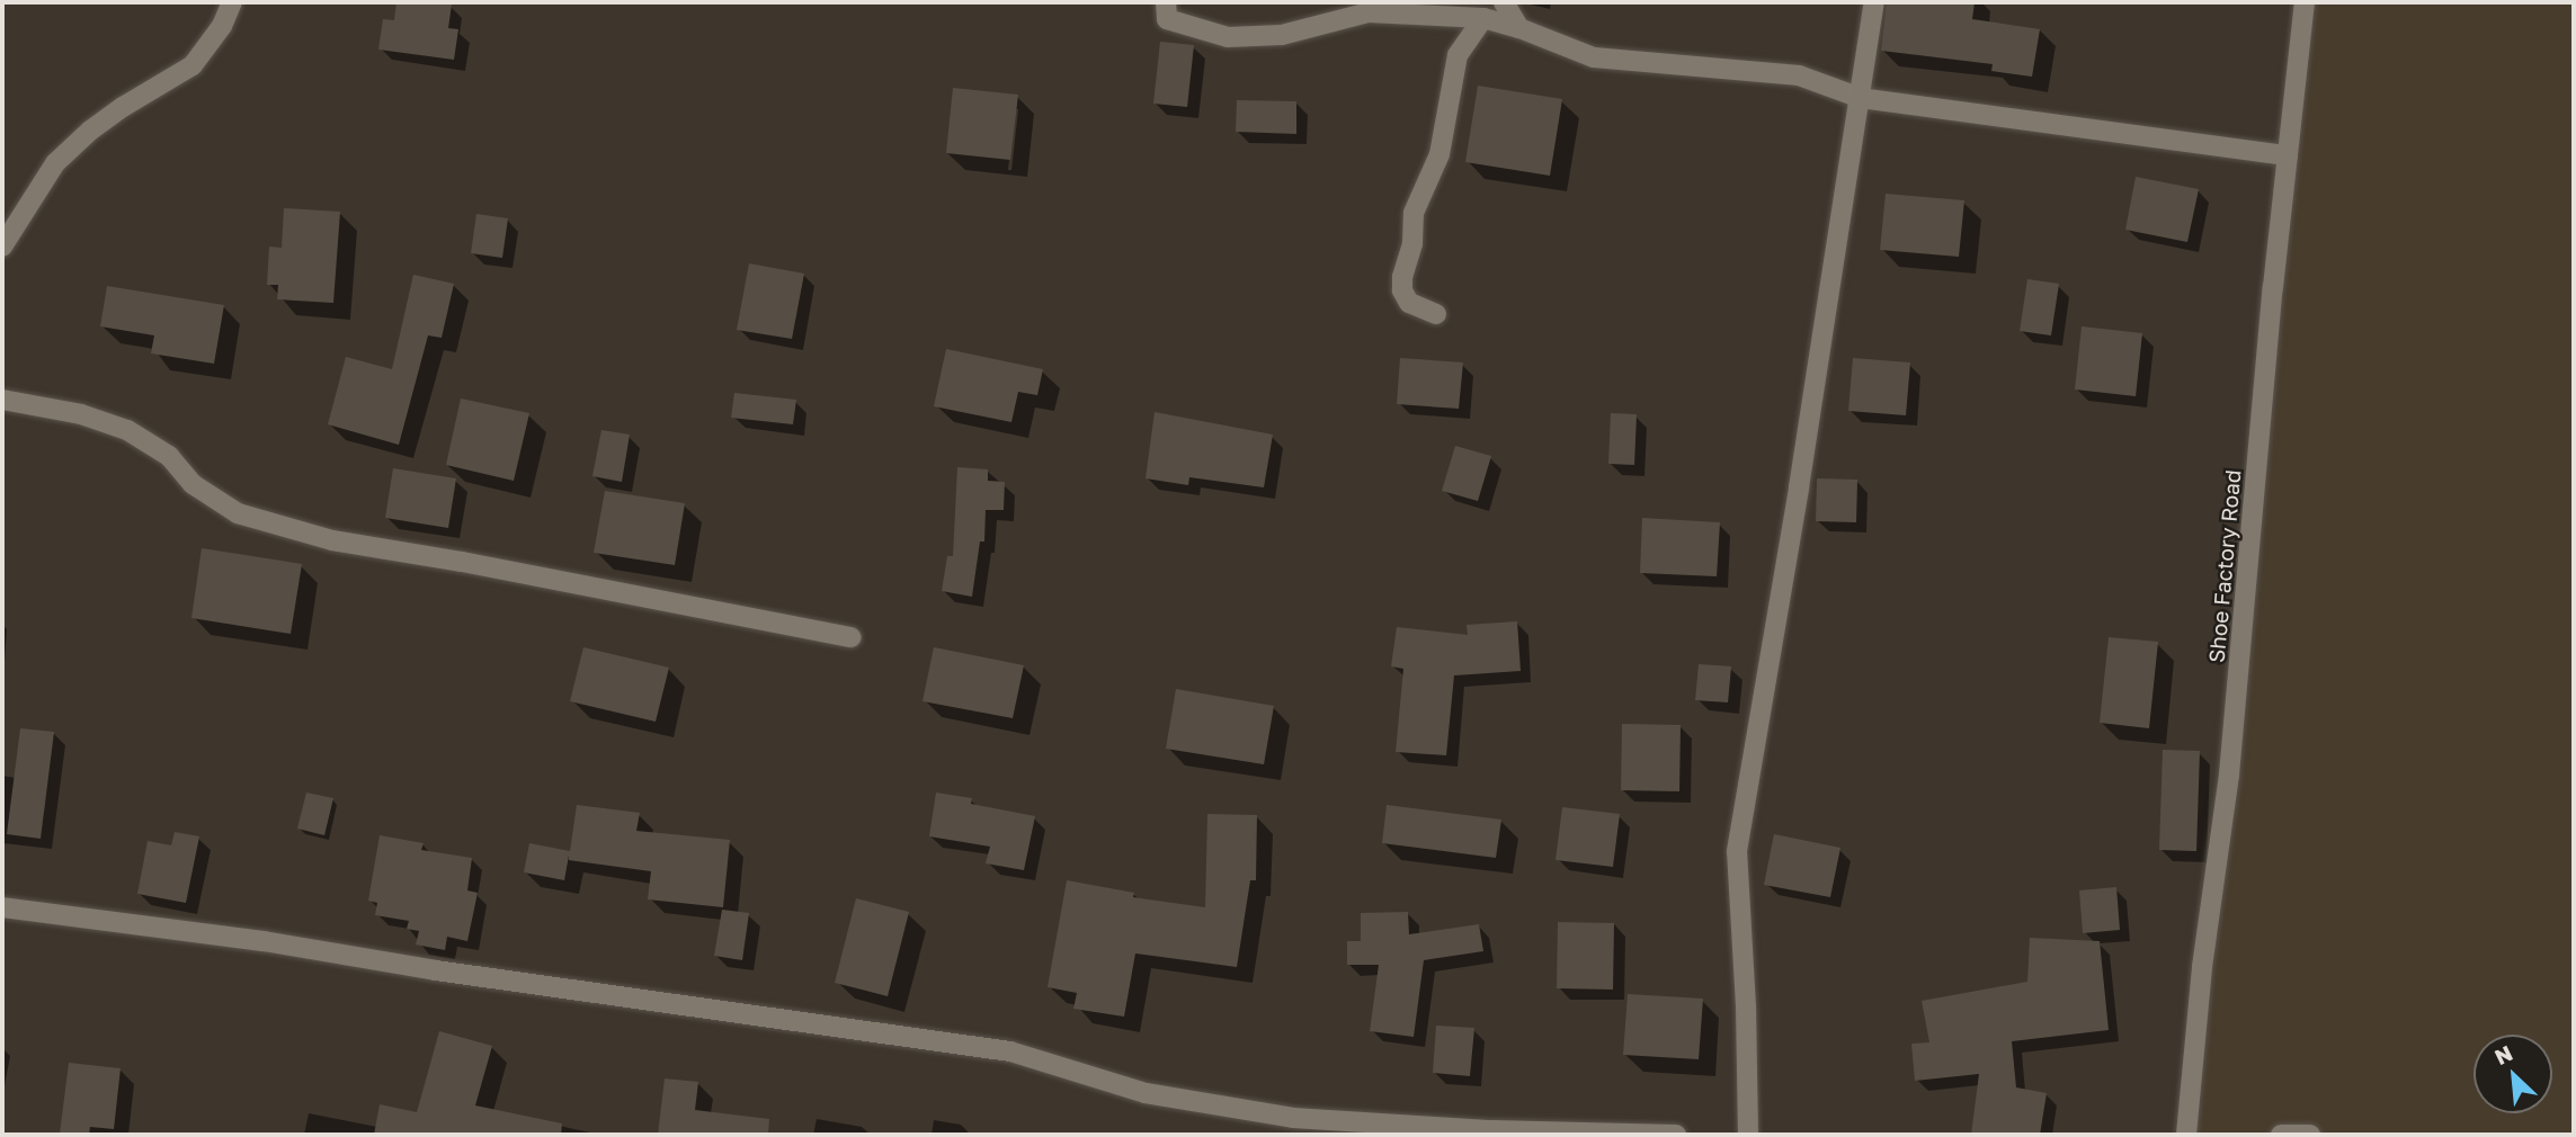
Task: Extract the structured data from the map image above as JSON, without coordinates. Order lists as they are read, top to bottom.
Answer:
{
  "streets": {
    "street": ["Shoe Factory Road"]
  },
  "north": "top left"
}
